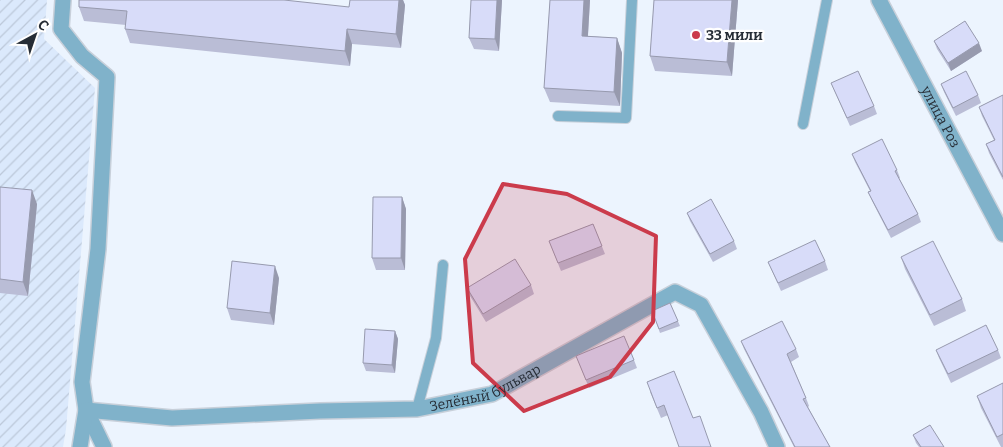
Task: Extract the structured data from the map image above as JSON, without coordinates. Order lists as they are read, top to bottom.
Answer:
{
  "streets": {
    "street": ["улица Роз", "Зелёный бульвар"]
  },
  "places": ["33 мили"],
  "north": "top right"
}
